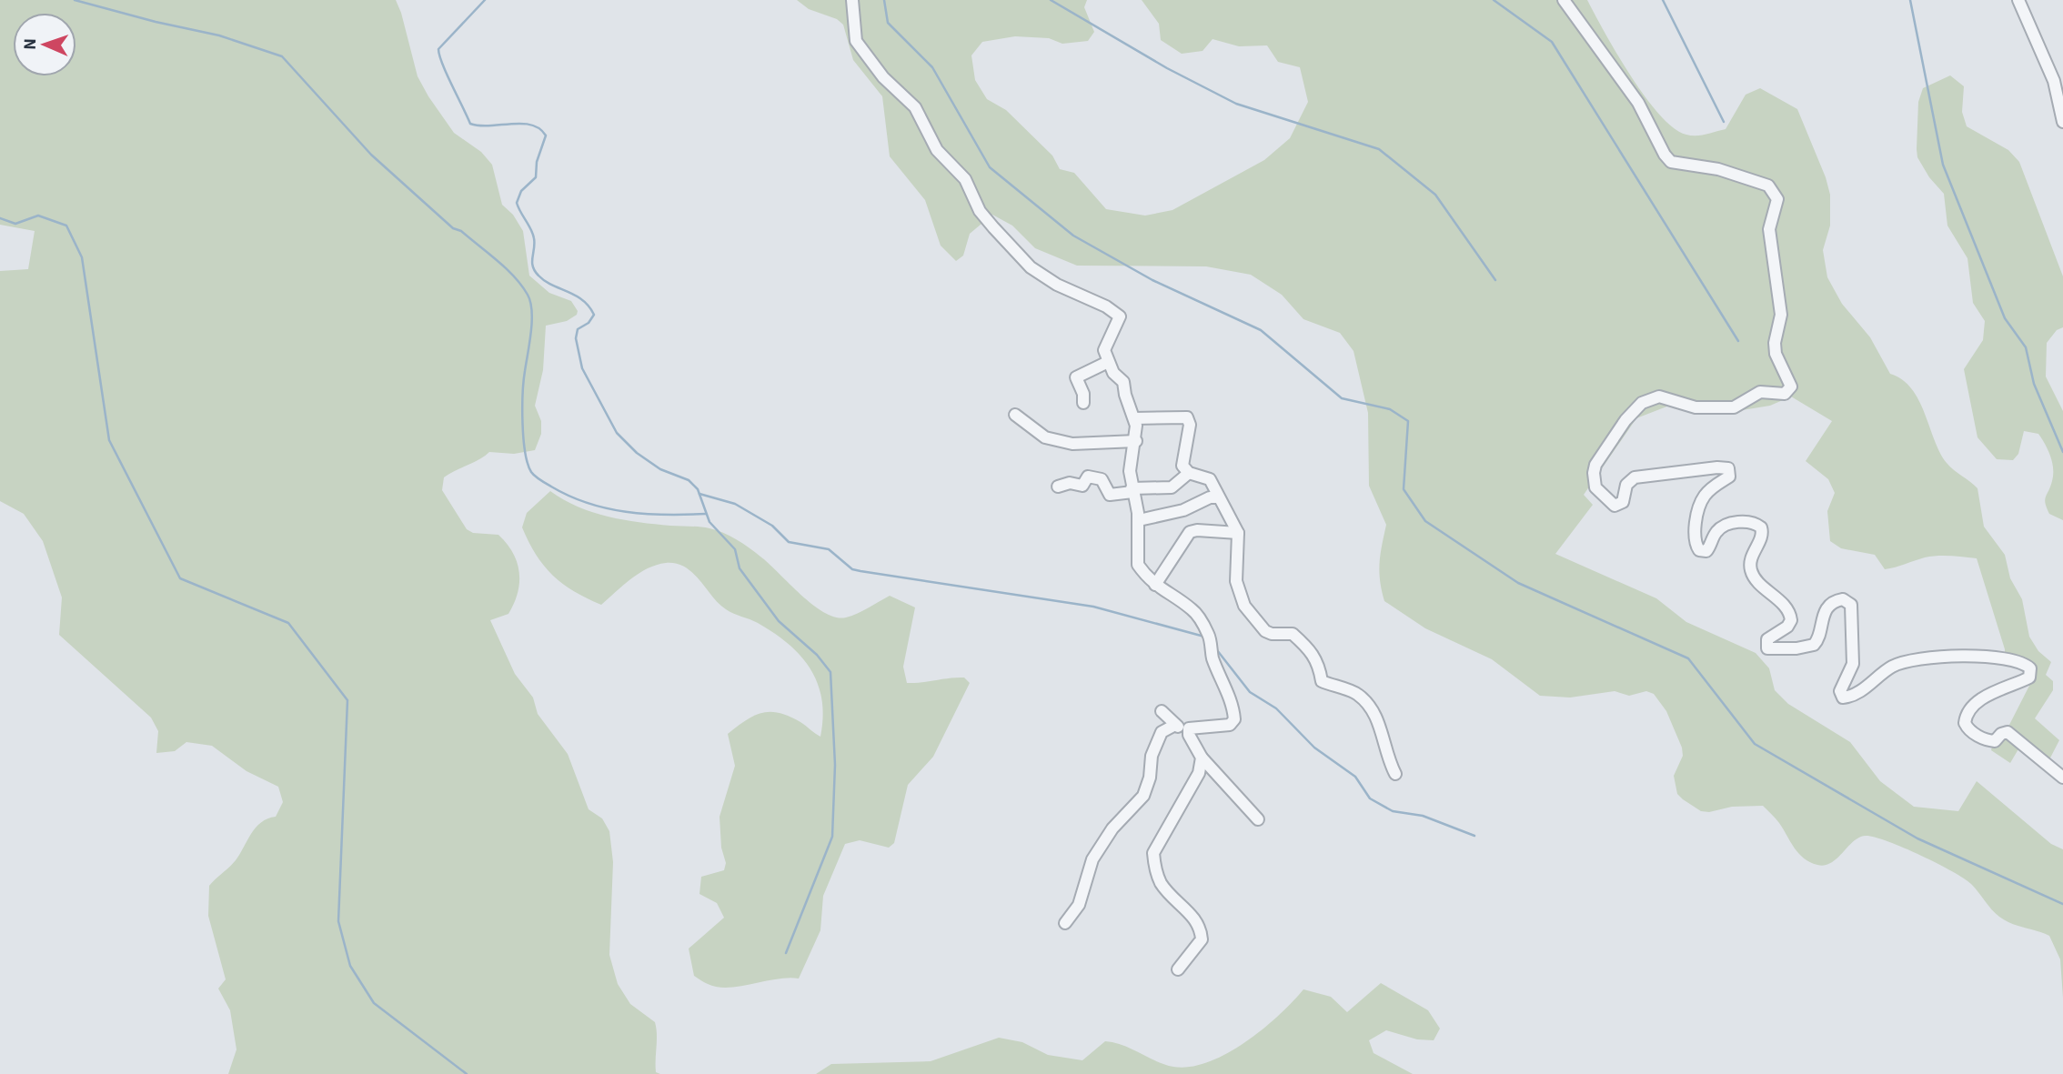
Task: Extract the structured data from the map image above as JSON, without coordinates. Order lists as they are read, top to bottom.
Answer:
{
  "north": "left"
}
